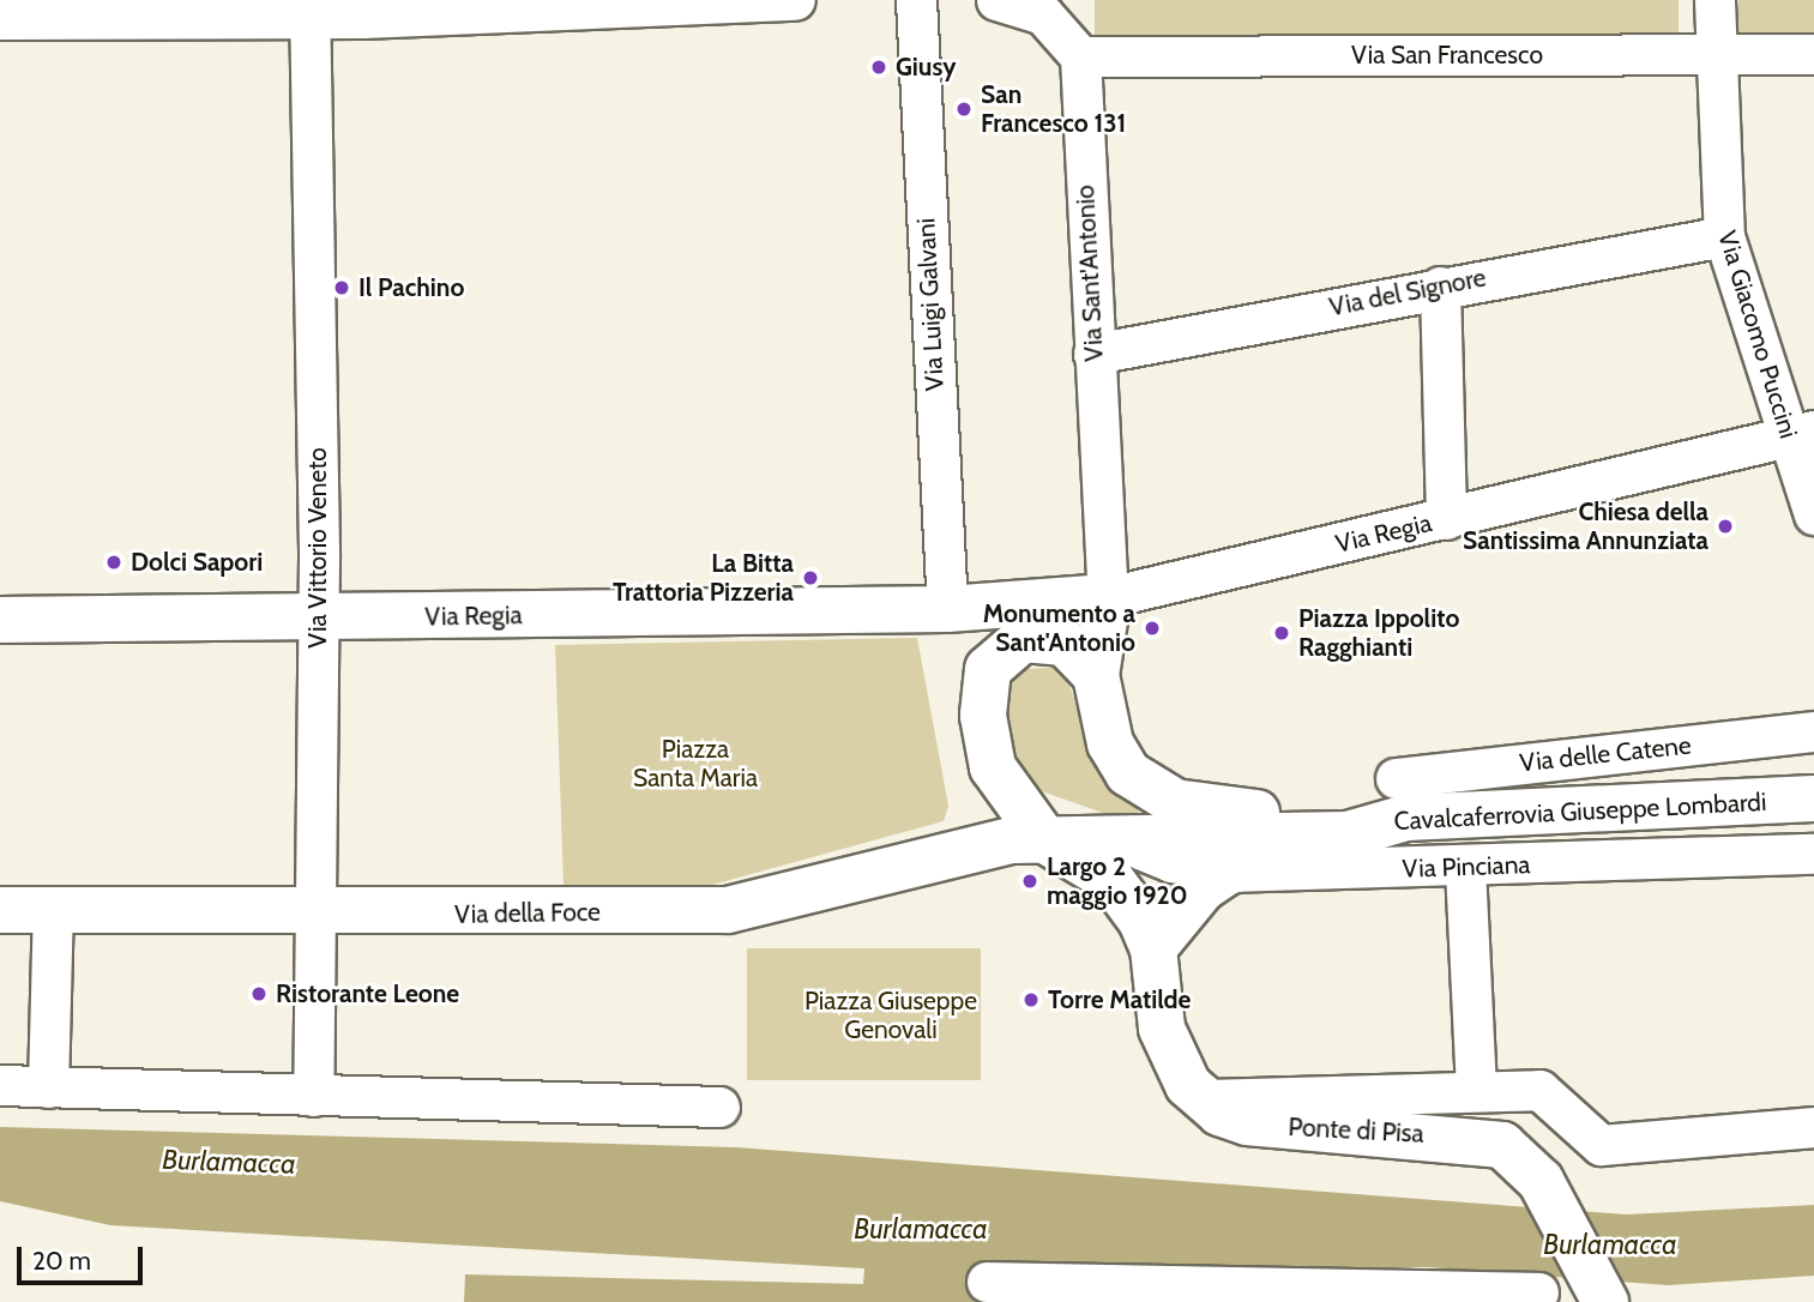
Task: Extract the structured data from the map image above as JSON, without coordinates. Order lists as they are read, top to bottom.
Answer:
{
  "streets": {
    "street": [
      "Via San Francesco",
      "Via Sant'Antonio",
      "Via del Signore",
      "Via Luigi Galvani",
      "Via Giacomo Puccini",
      "Via Regia",
      "Via Vittorio Veneto",
      "Via delle Catene",
      "Cavalcaferrovia Giuseppe Lombardi",
      "Via Pinciana",
      "Via della Foce",
      "Ponte di Pisa"
    ]
  },
  "crossings": [
    ["Via San Francesco", "Via Sant'Antonio"],
    ["Via San Francesco", "Via Giacomo Puccini"],
    ["Via Sant'Antonio", "Via del Signore"],
    ["Via Sant'Antonio", "Via Regia"],
    ["Via del Signore", "Via Giacomo Puccini"],
    ["Via Luigi Galvani", "Via Regia"],
    ["Via Giacomo Puccini", "Via Regia"],
    ["Via Regia", "Via Vittorio Veneto"],
    ["Via Vittorio Veneto", "Via della Foce"],
    ["Via delle Catene", "Cavalcaferrovia Giuseppe Lombardi"],
    ["Cavalcaferrovia Giuseppe Lombardi", "Via Pinciana"],
    ["Cavalcaferrovia Giuseppe Lombardi", "Via della Foce"]
  ],
  "water": ["Burlamacca"],
  "parks": ["Piazza Santa Maria", "Piazza Giuseppe Genovali"],
  "places": [
    "Giusy",
    "San Francesco 131",
    "Il Pachino",
    "Chiesa della Santissima Annunziata",
    "Dolci Sapori",
    "La Bitta Trattoria Pizzeria",
    "Monumento a Sant'Antonio",
    "Piazza Ippolito Ragghianti",
    "Largo 2 maggio 1920",
    "Ristorante Leone",
    "Torre Matilde"
  ],
  "scale_bar": "20 m"
}
